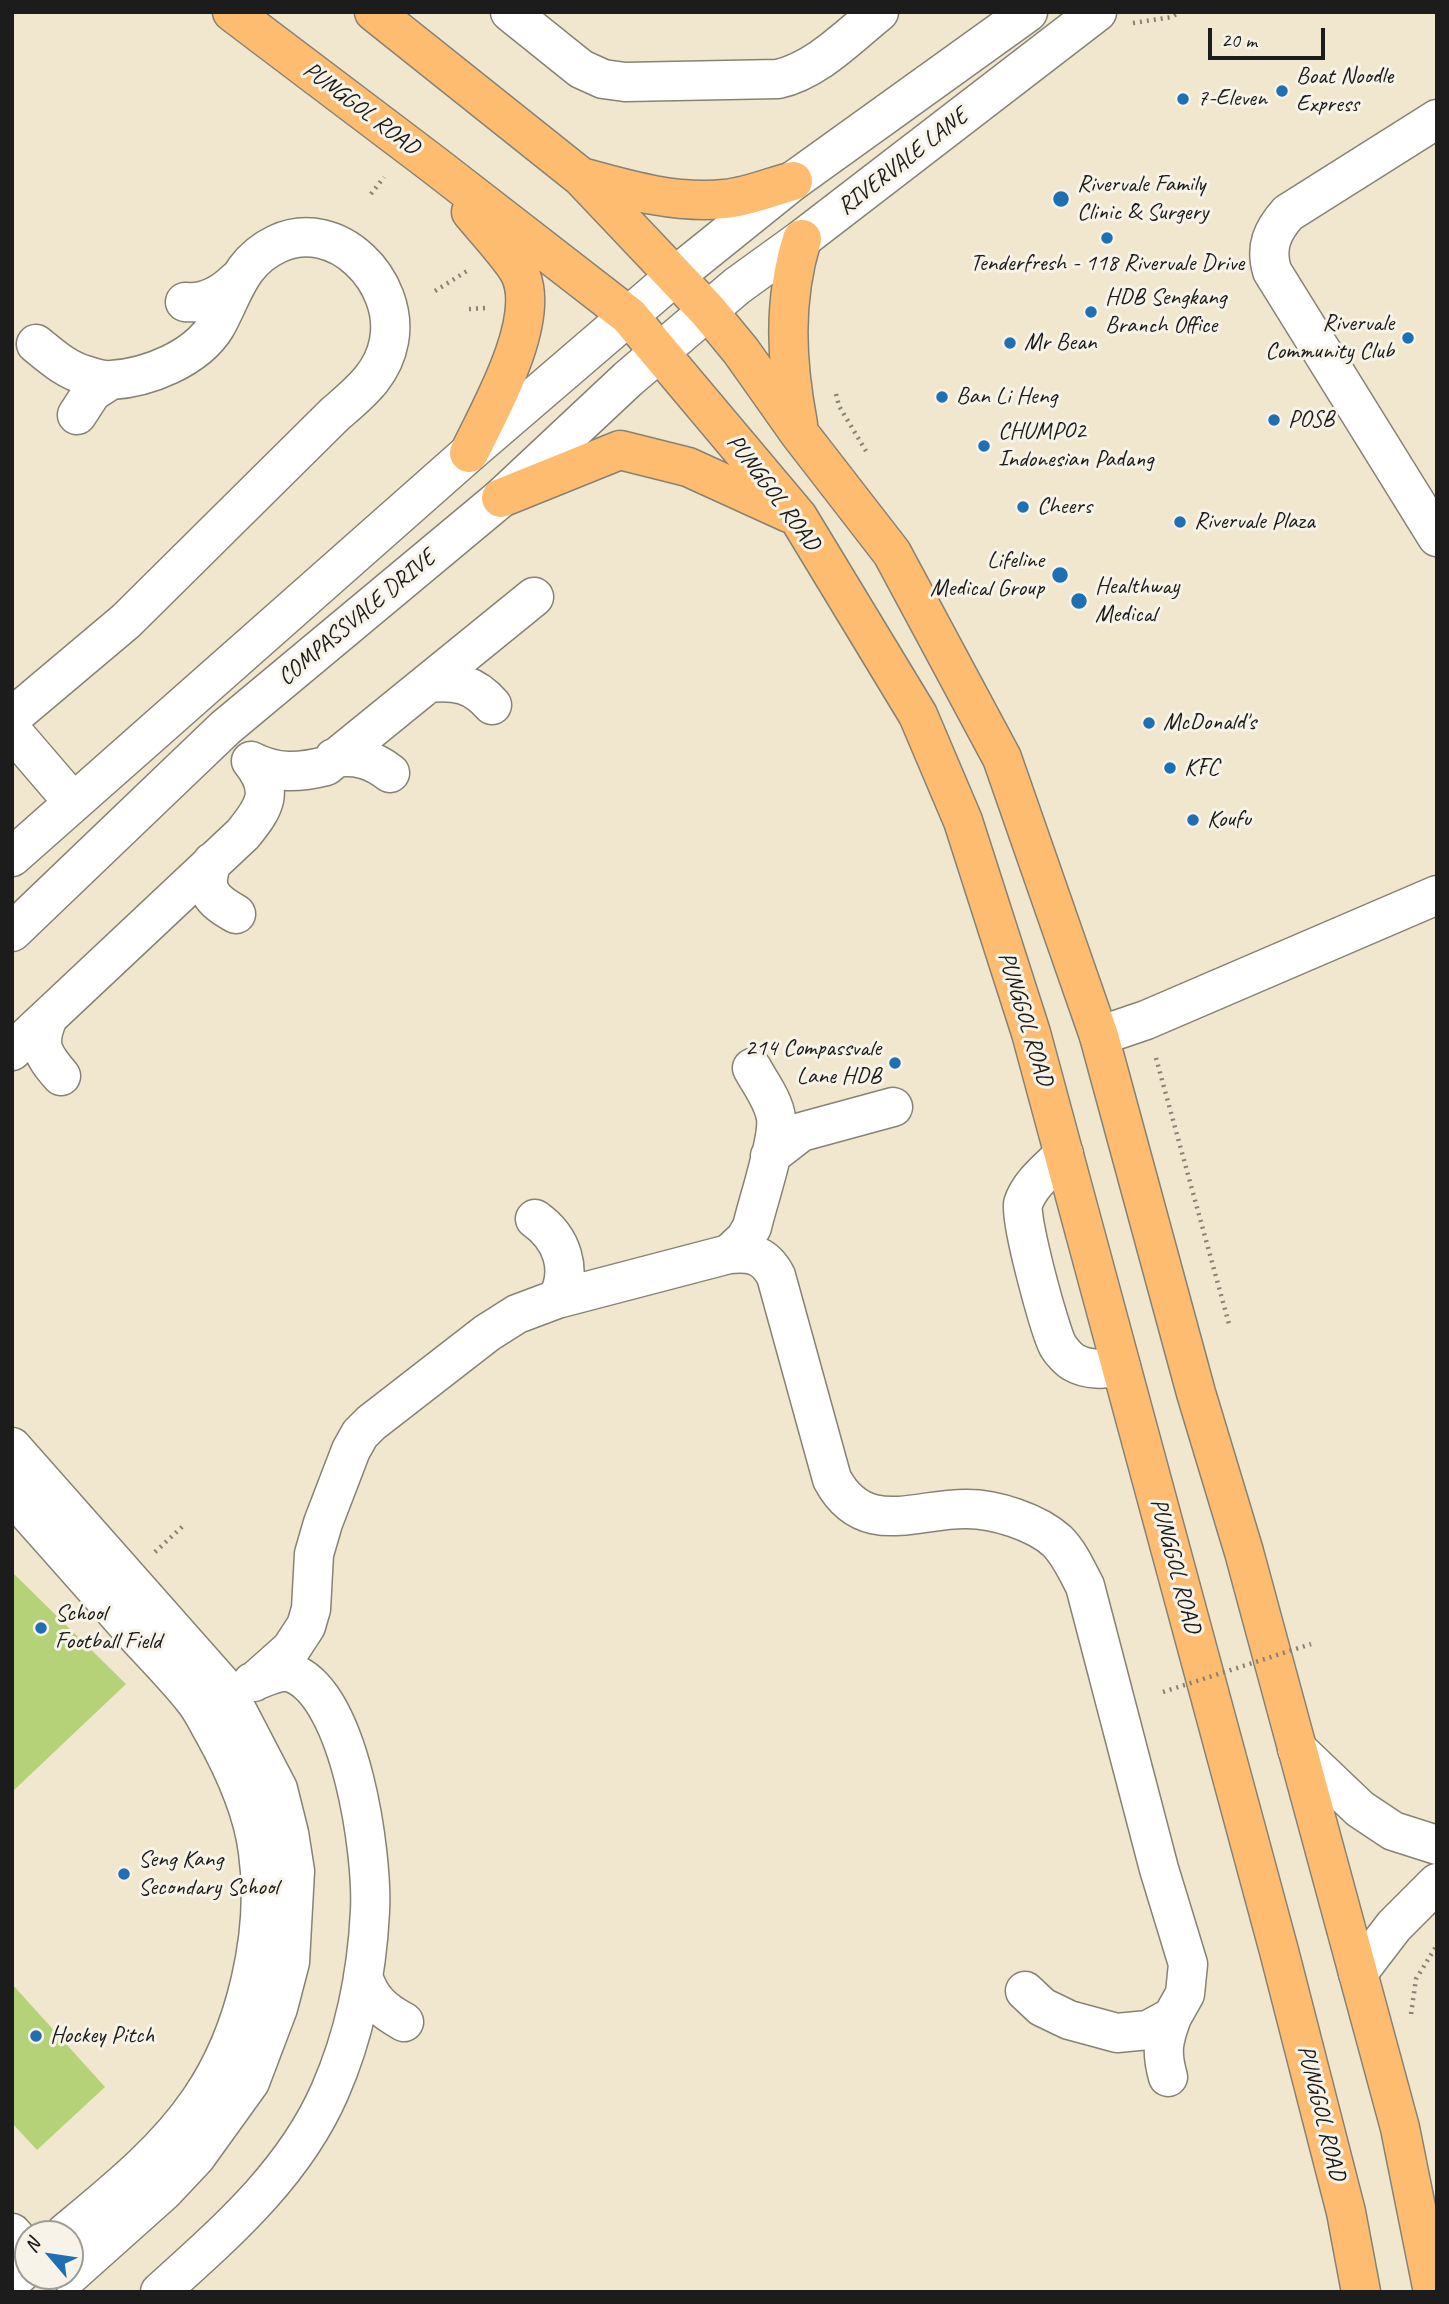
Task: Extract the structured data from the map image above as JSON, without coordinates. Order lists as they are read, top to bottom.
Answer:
{
  "streets": {
    "main road": ["PUNGGOL ROAD"],
    "street": ["RIVERVALE LANE", "COMPASSVALE DRIVE"]
  },
  "crossings": [
    ["PUNGGOL ROAD", "COMPASSVALE DRIVE"],
    ["RIVERVALE LANE", "COMPASSVALE DRIVE"]
  ],
  "places": [
    "Boat Noodle Express",
    "7-Eleven",
    "Rivervale Family Clinic & Surgery",
    "Tenderfresh - 118 Rivervale Drive",
    "HDB Sengkang Branch Office",
    "Rivervale Community Club",
    "Mr Bean",
    "Ban Li Heng",
    "POSB",
    "CHUMPO2 Indonesian Padang",
    "Cheers",
    "Rivervale Plaza",
    "Lifeline Medical Group",
    "Healthway Medical",
    "McDonald's",
    "KFC",
    "Koufu",
    "214 Compassvale Lane HDB",
    "School Football Field",
    "Seng Kang Secondary School",
    "Hockey Pitch"
  ],
  "scale_bar": "20 m",
  "north": "top left"
}
